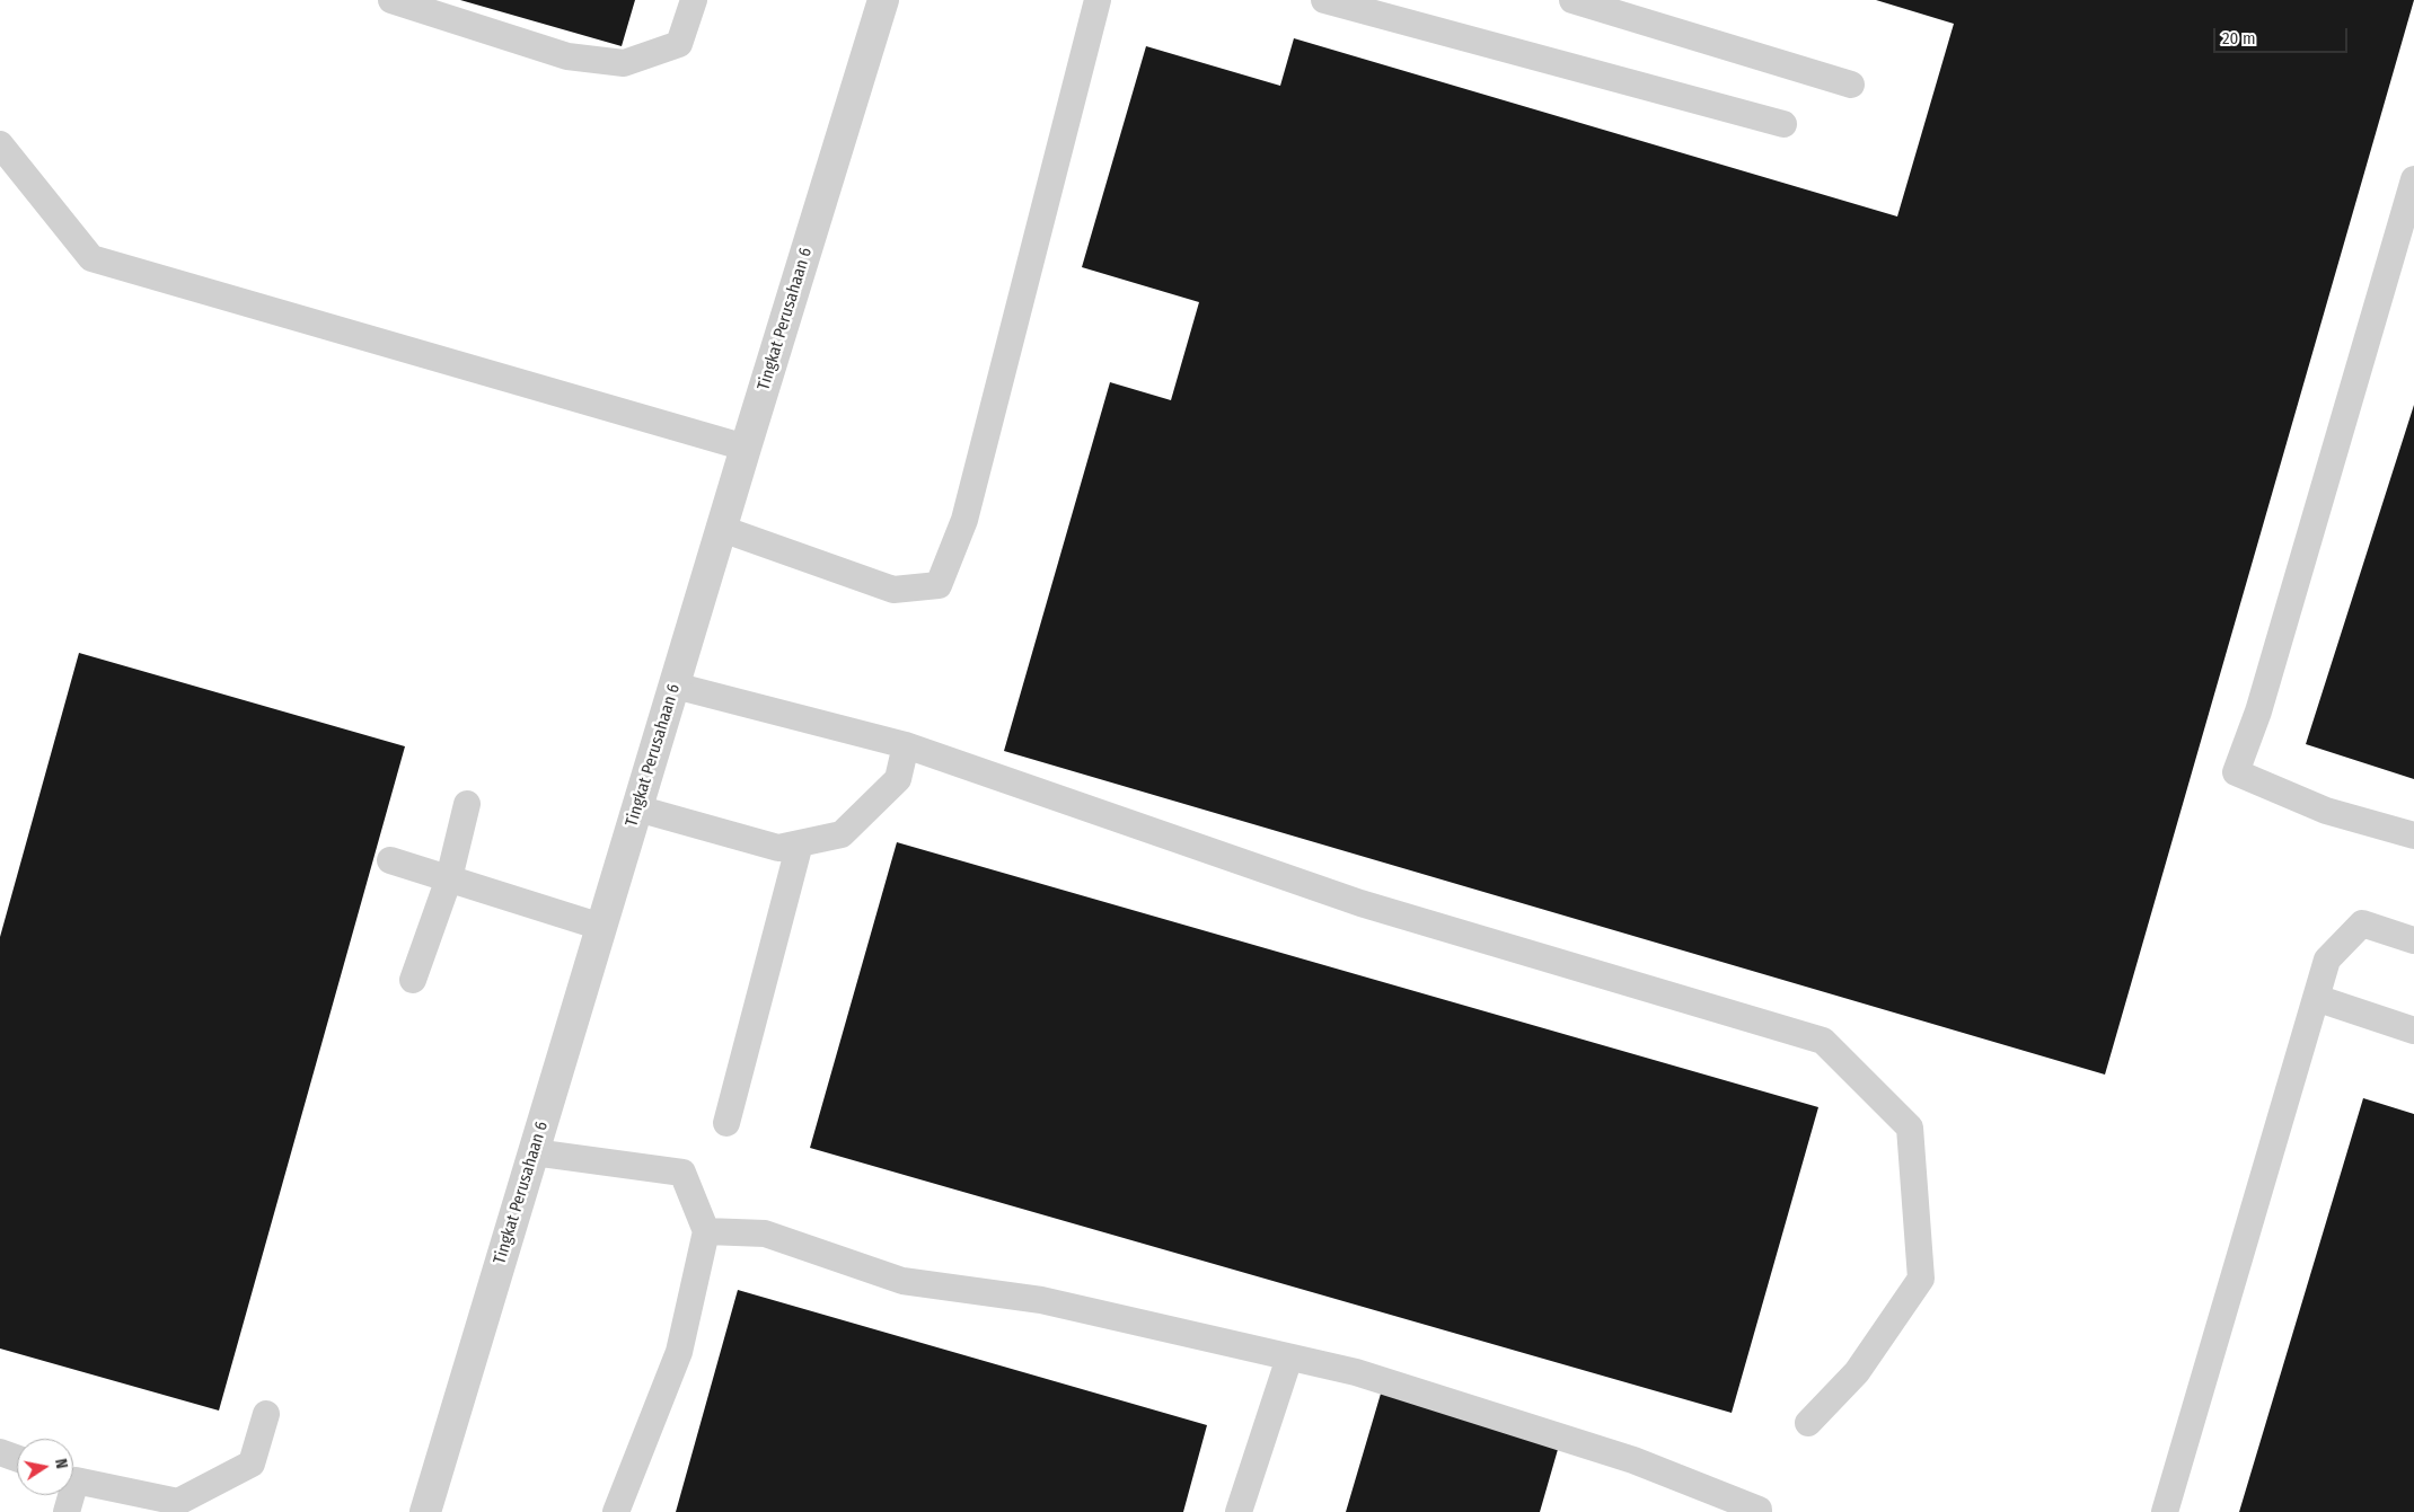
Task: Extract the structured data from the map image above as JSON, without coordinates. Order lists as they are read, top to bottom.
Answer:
{
  "streets": {
    "street": ["Tingkat Perusahaan 6"]
  },
  "scale_bar": "20 m",
  "north": "right"
}
